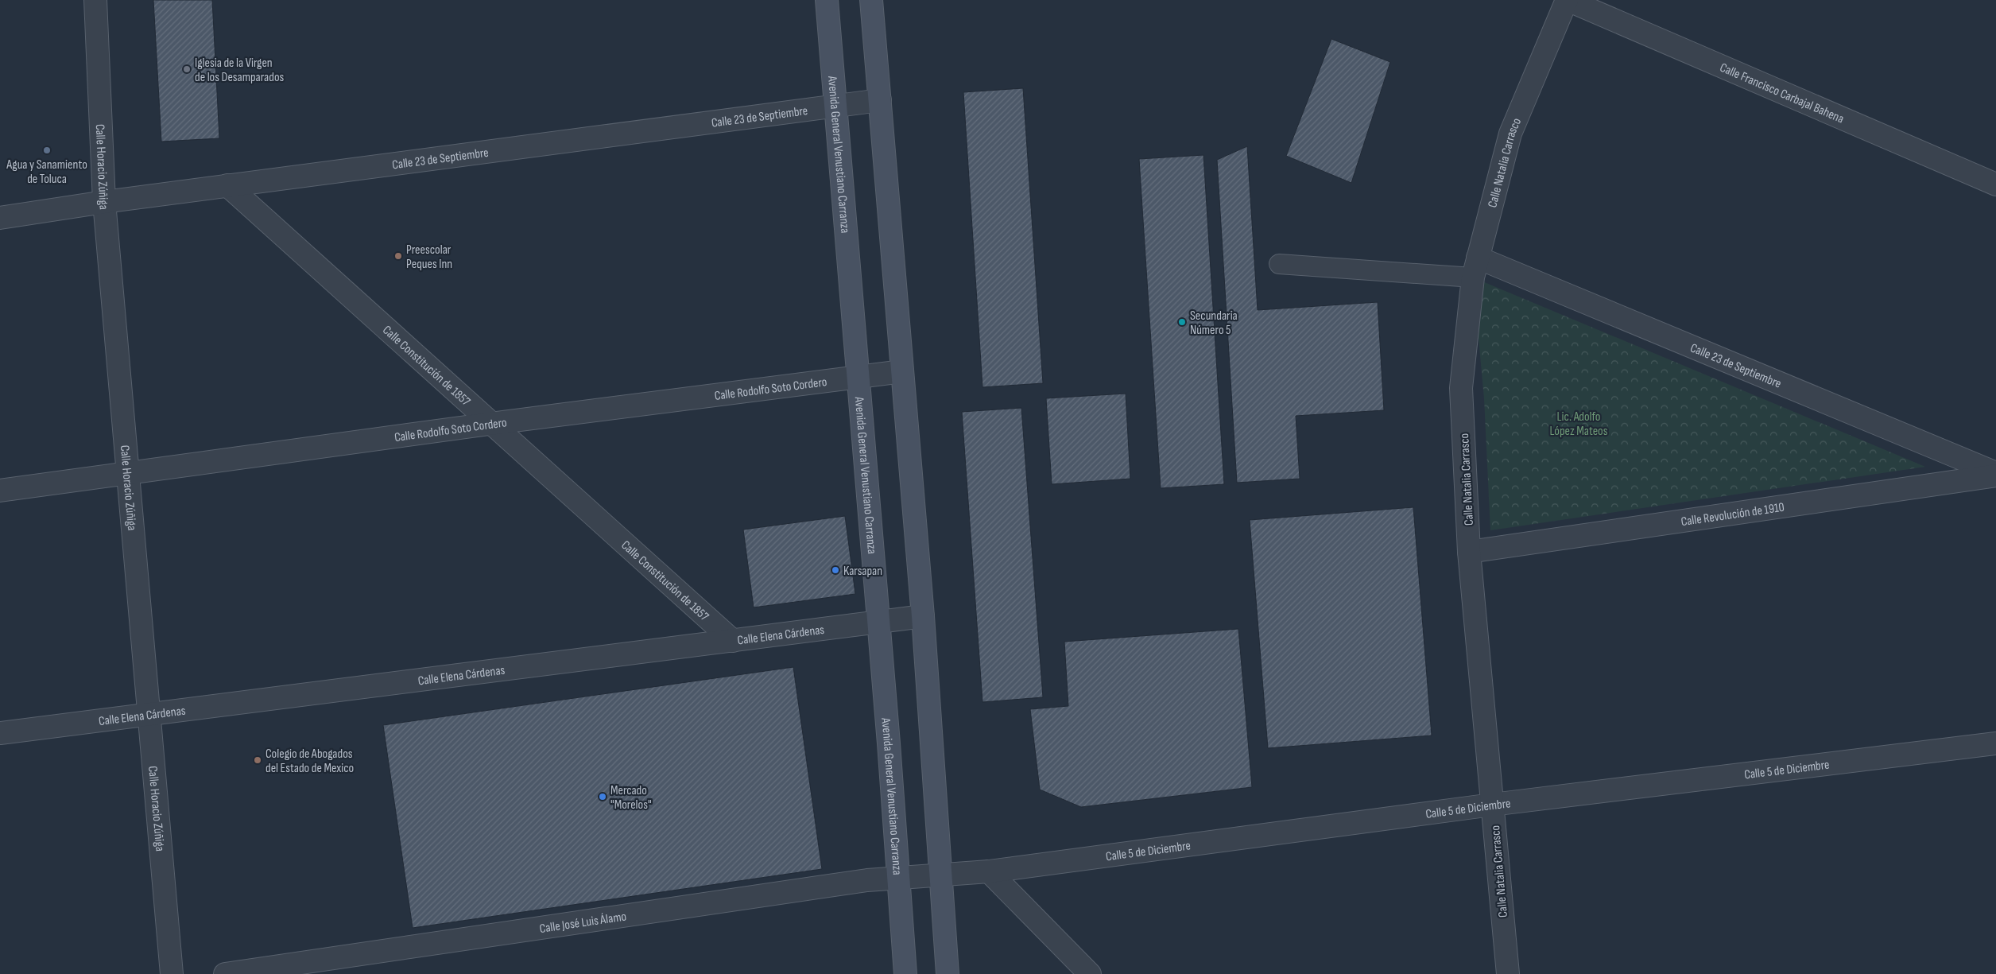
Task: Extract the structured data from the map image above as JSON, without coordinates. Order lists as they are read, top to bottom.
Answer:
{
  "streets": {
    "main road": ["Avenida General Venustiano Carranza"],
    "street": [
      "Calle Francisco Carbajal Bahena",
      "Calle 23 de Septiembre",
      "Calle Natalia Carrasco",
      "Calle Horacio Zúñiga",
      "Calle Constitución de 1857",
      "Calle Rodolfo Soto Cordero",
      "Calle Revolución de 1910",
      "Calle Elena Cárdenas",
      "Calle 5 de Diciembre",
      "Calle José Luis Álamo"
    ]
  },
  "crossings": [
    ["Calle Francisco Carbajal Bahena", "Calle Natalia Carrasco"],
    ["Calle 23 de Septiembre", "Avenida General Venustiano Carranza"],
    ["Calle 23 de Septiembre", "Calle Natalia Carrasco"],
    ["Calle 23 de Septiembre", "Calle Horacio Zúñiga"],
    ["Calle 23 de Septiembre", "Calle Constitución de 1857"],
    ["Calle 23 de Septiembre", "Calle Revolución de 1910"],
    ["Avenida General Venustiano Carranza", "Calle Rodolfo Soto Cordero"],
    ["Avenida General Venustiano Carranza", "Calle Elena Cárdenas"],
    ["Avenida General Venustiano Carranza", "Calle José Luis Álamo"],
    ["Calle Natalia Carrasco", "Calle Revolución de 1910"],
    ["Calle Natalia Carrasco", "Calle 5 de Diciembre"],
    ["Calle Horacio Zúñiga", "Calle Rodolfo Soto Cordero"],
    ["Calle Horacio Zúñiga", "Calle Elena Cárdenas"],
    ["Calle Constitución de 1857", "Calle Rodolfo Soto Cordero"],
    ["Calle Constitución de 1857", "Calle Elena Cárdenas"],
    ["Calle 5 de Diciembre", "Calle José Luis Álamo"]
  ],
  "parks": ["Lic. Adolfo López Mateos"],
  "places": [
    "Iglesia de la Virgen de los Desamparados",
    "Agua y Sanamiento de Toluca",
    "Preescolar Peques Inn",
    "Secundaria Número 5",
    "Karsapan",
    "Colegio de Abogados del Estado de Mexico",
    "Mercado \"Morelos\""
  ]
}
